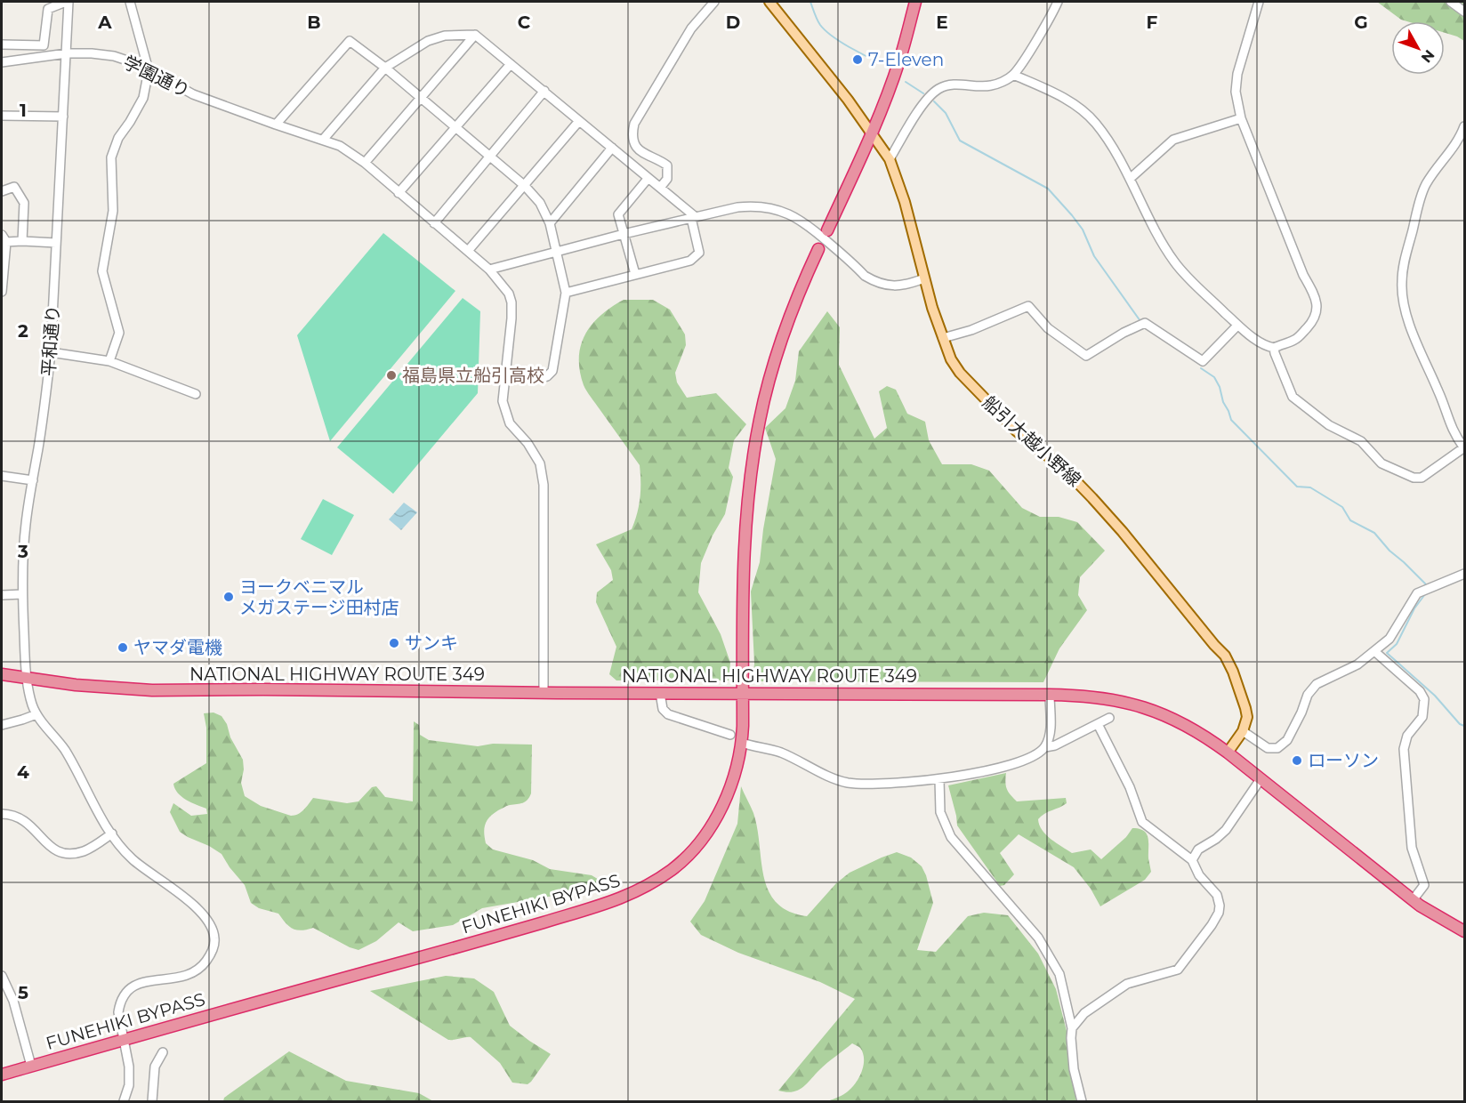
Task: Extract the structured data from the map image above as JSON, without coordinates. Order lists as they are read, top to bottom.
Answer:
{
  "streets": {
    "highway": ["NATIONAL HIGHWAY ROUTE 349", "FUNEHIKI BYPASS"],
    "main road": ["船引大越小野線"],
    "street": ["学園通り", "平和通り"]
  },
  "crossings": [
    ["学園通り", "平和通り"],
    ["学園通り", "NATIONAL HIGHWAY ROUTE 349"],
    ["平和通り", "NATIONAL HIGHWAY ROUTE 349"],
    ["船引大越小野線", "NATIONAL HIGHWAY ROUTE 349"],
    ["NATIONAL HIGHWAY ROUTE 349", "FUNEHIKI BYPASS"]
  ],
  "places": [
    "7-Eleven",
    "福島県立船引高校",
    "ヨークベニマル メガステージ田村店",
    "サンキ",
    "ヤマダ電機",
    "ローソン"
  ],
  "north": "bottom right",
  "grid": {
    "columns": [
      "A",
      "B",
      "C",
      "D",
      "E",
      "F",
      "G"
    ],
    "rows": [
      "1",
      "2",
      "3",
      "4",
      "5"
    ]
  }
}
